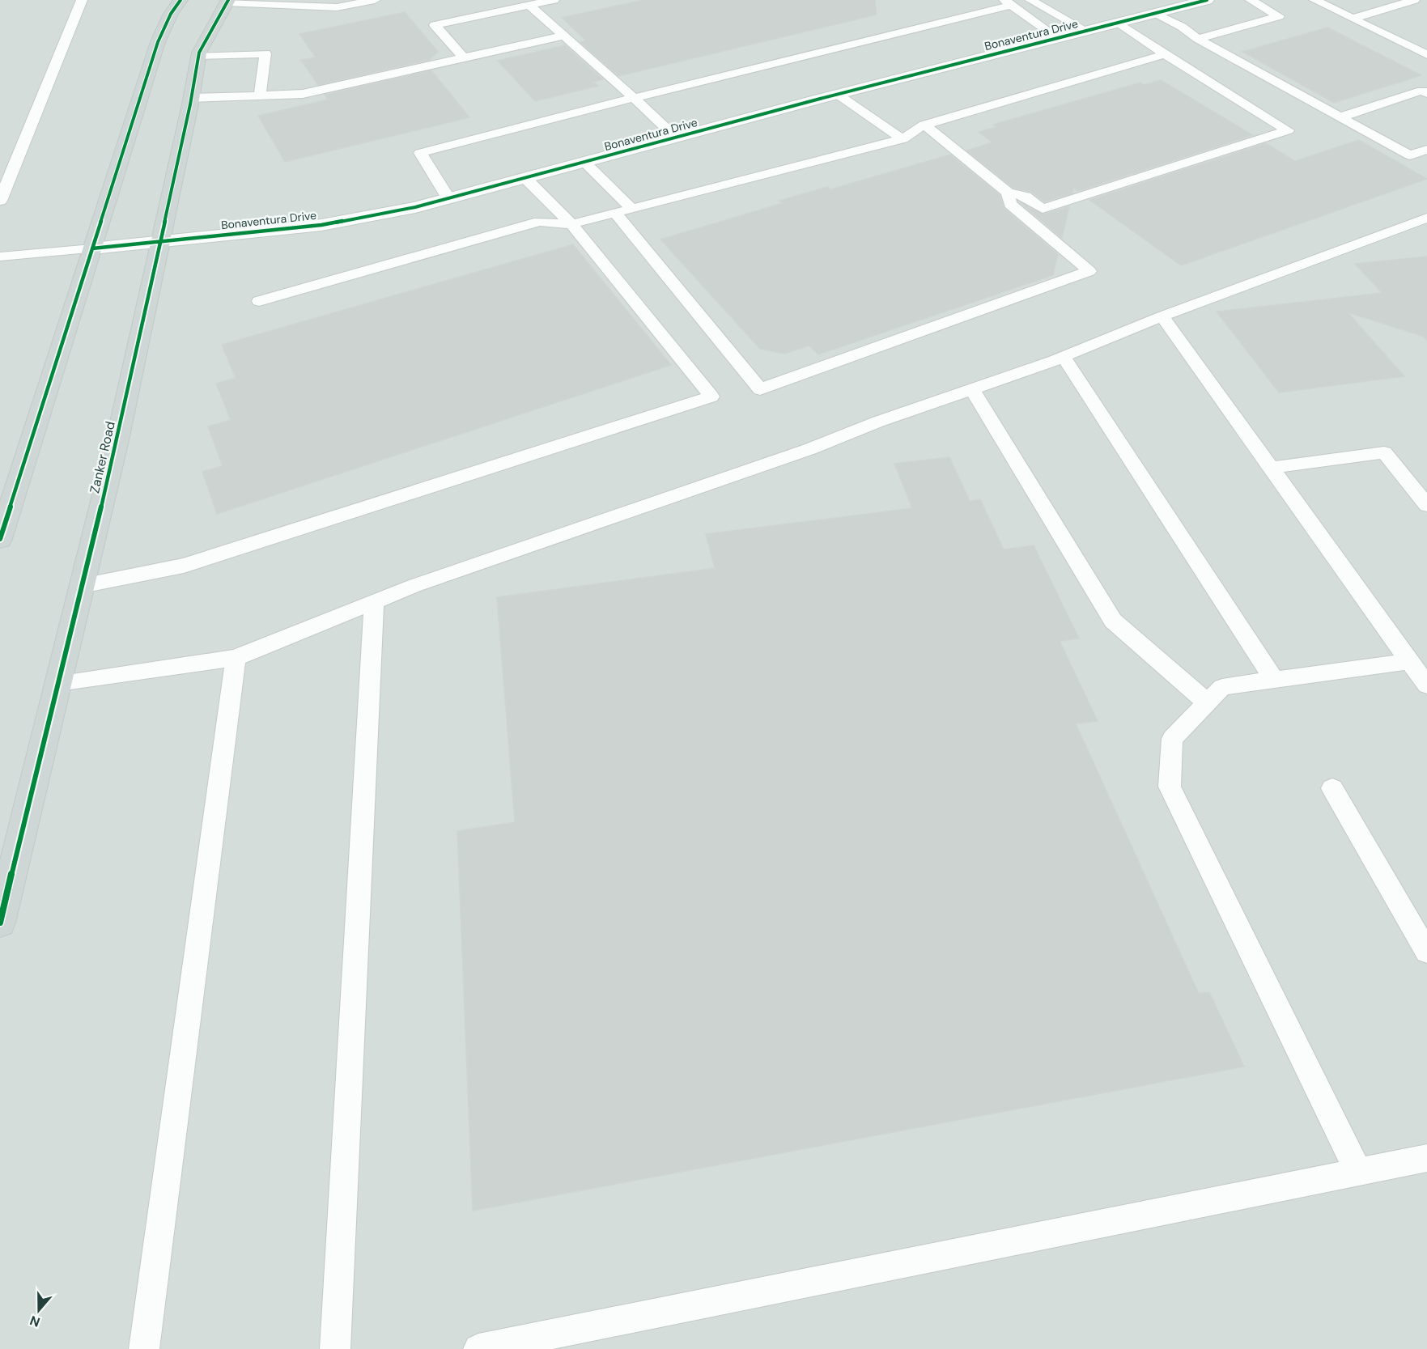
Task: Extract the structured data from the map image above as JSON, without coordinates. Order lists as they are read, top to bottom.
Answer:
{
  "streets": {
    "main road": ["Zanker Road"],
    "street": ["Bonaventura Drive"]
  },
  "crossings": [
    ["Bonaventura Drive", "Zanker Road"]
  ],
  "north": "bottom"
}
